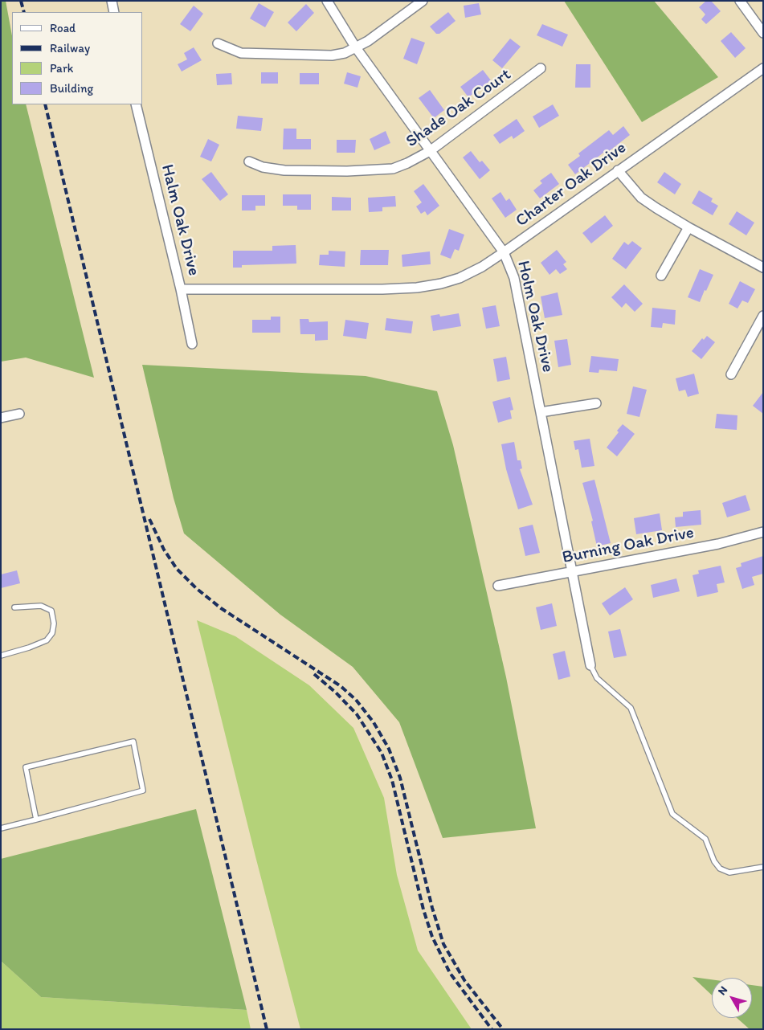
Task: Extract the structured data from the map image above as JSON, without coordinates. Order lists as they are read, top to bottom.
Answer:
{
  "streets": {
    "street": [
      "Shade Oak Court",
      "Charter Oak Drive",
      "Halm Oak Drive",
      "Holm Oak Drive",
      "Burning Oak Drive"
    ]
  },
  "crossings": [
    ["Shade Oak Court", "Holm Oak Drive"],
    ["Charter Oak Drive", "Halm Oak Drive"],
    ["Charter Oak Drive", "Holm Oak Drive"],
    ["Holm Oak Drive", "Burning Oak Drive"]
  ],
  "legend": [
    "Road",
    "Railway",
    "Park",
    "Building"
  ],
  "north": "top left"
}
